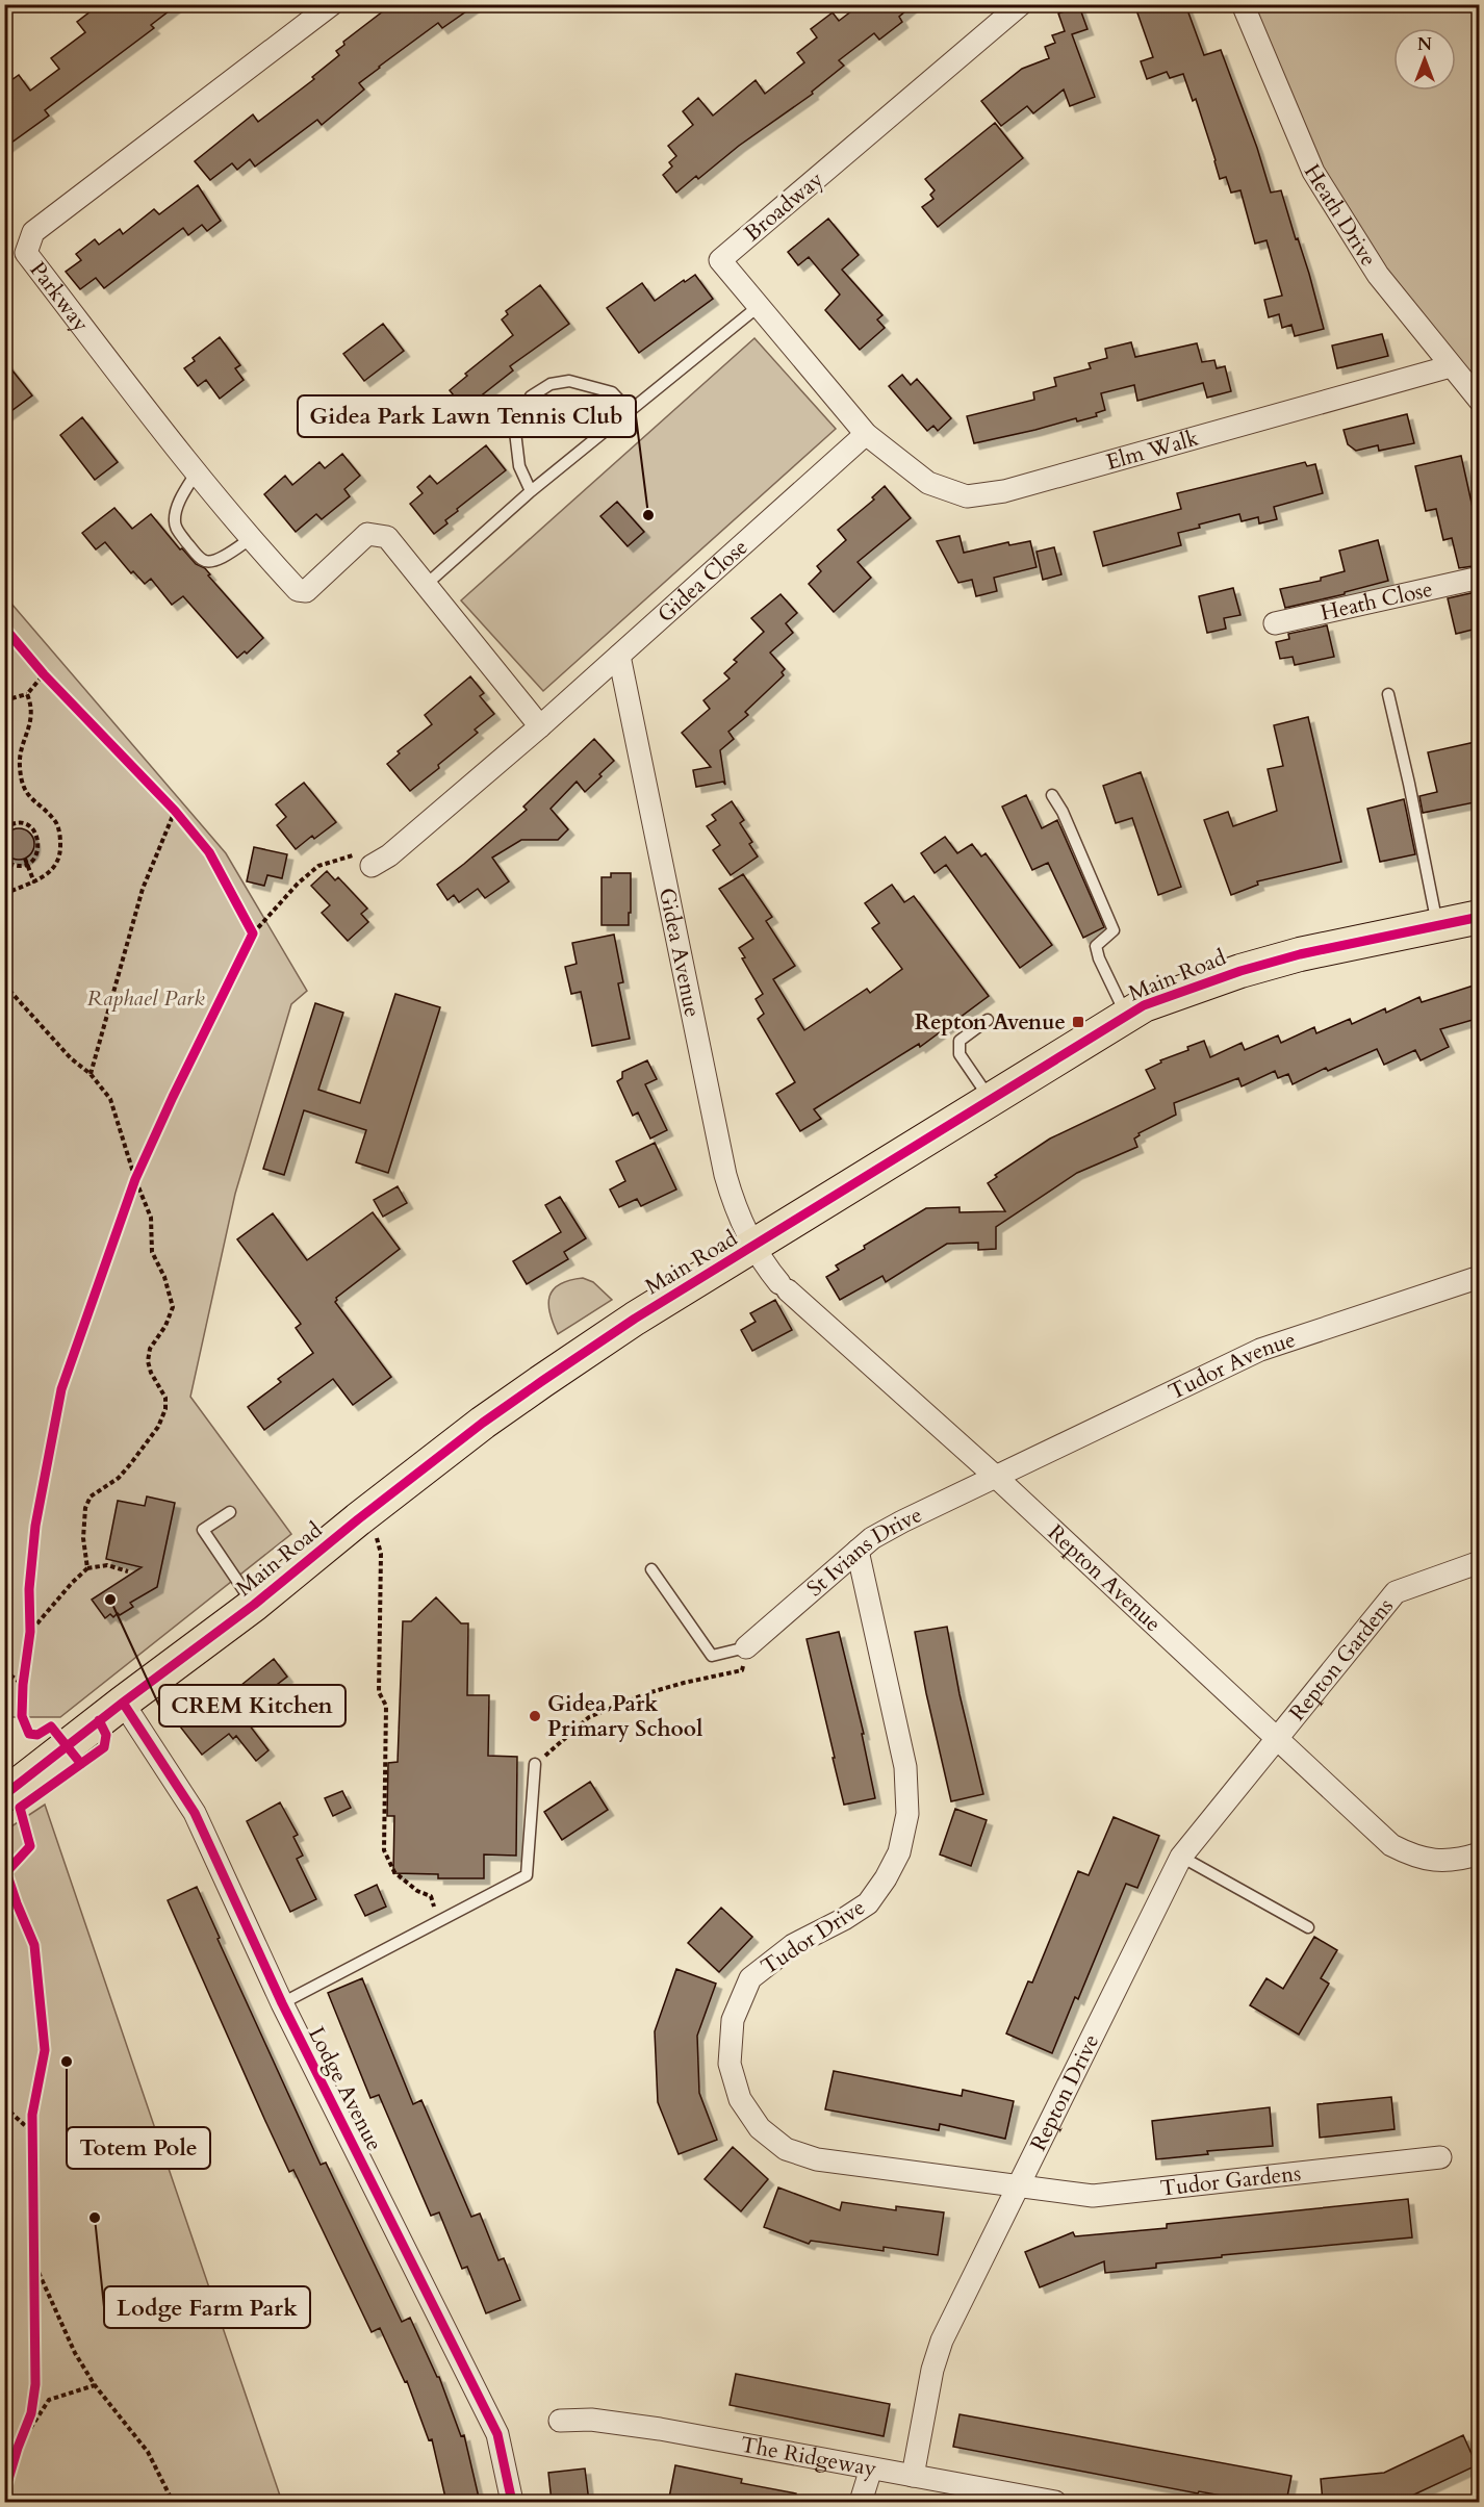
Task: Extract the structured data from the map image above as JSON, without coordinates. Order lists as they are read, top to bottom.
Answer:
{
  "streets": {
    "main road": ["Main Road"],
    "street": [
      "Broadway",
      "Heath Drive",
      "Parkway",
      "Elm Walk",
      "Gidea Close",
      "Heath Close",
      "Gidea Avenue",
      "Tudor Avenue",
      "St Ivians Drive",
      "Repton Avenue",
      "Repton Gardens",
      "Tudor Drive",
      "Lodge Avenue",
      "Repton Drive",
      "Tudor Gardens",
      "The Ridgeway"
    ]
  },
  "crossings": [
    ["Broadway", "Elm Walk"],
    ["Broadway", "Gidea Close"],
    ["Heath Drive", "Elm Walk"],
    ["Elm Walk", "Gidea Close"],
    ["Gidea Close", "Gidea Avenue"],
    ["Gidea Avenue", "Main Road"],
    ["Gidea Avenue", "Repton Avenue"],
    ["Main Road", "Repton Avenue"],
    ["Main Road", "Lodge Avenue"],
    ["Tudor Avenue", "St Ivians Drive"],
    ["Tudor Avenue", "Repton Avenue"],
    ["St Ivians Drive", "Repton Avenue"],
    ["St Ivians Drive", "Tudor Drive"],
    ["Repton Avenue", "Repton Gardens"],
    ["Repton Avenue", "Repton Drive"],
    ["Repton Gardens", "Repton Drive"],
    ["Tudor Drive", "Repton Drive"],
    ["Tudor Drive", "Tudor Gardens"],
    ["Repton Drive", "Tudor Gardens"],
    ["Repton Drive", "The Ridgeway"]
  ],
  "parks": ["Raphael Park"],
  "places": {
    "other": [
      "Gidea Park Lawn Tennis Club",
      "CREM Kitchen",
      "Gidea Park Primary School",
      "Totem Pole",
      "Lodge Farm Park"
    ],
    "transit": ["Repton Avenue"]
  },
  "north": "top"
}
